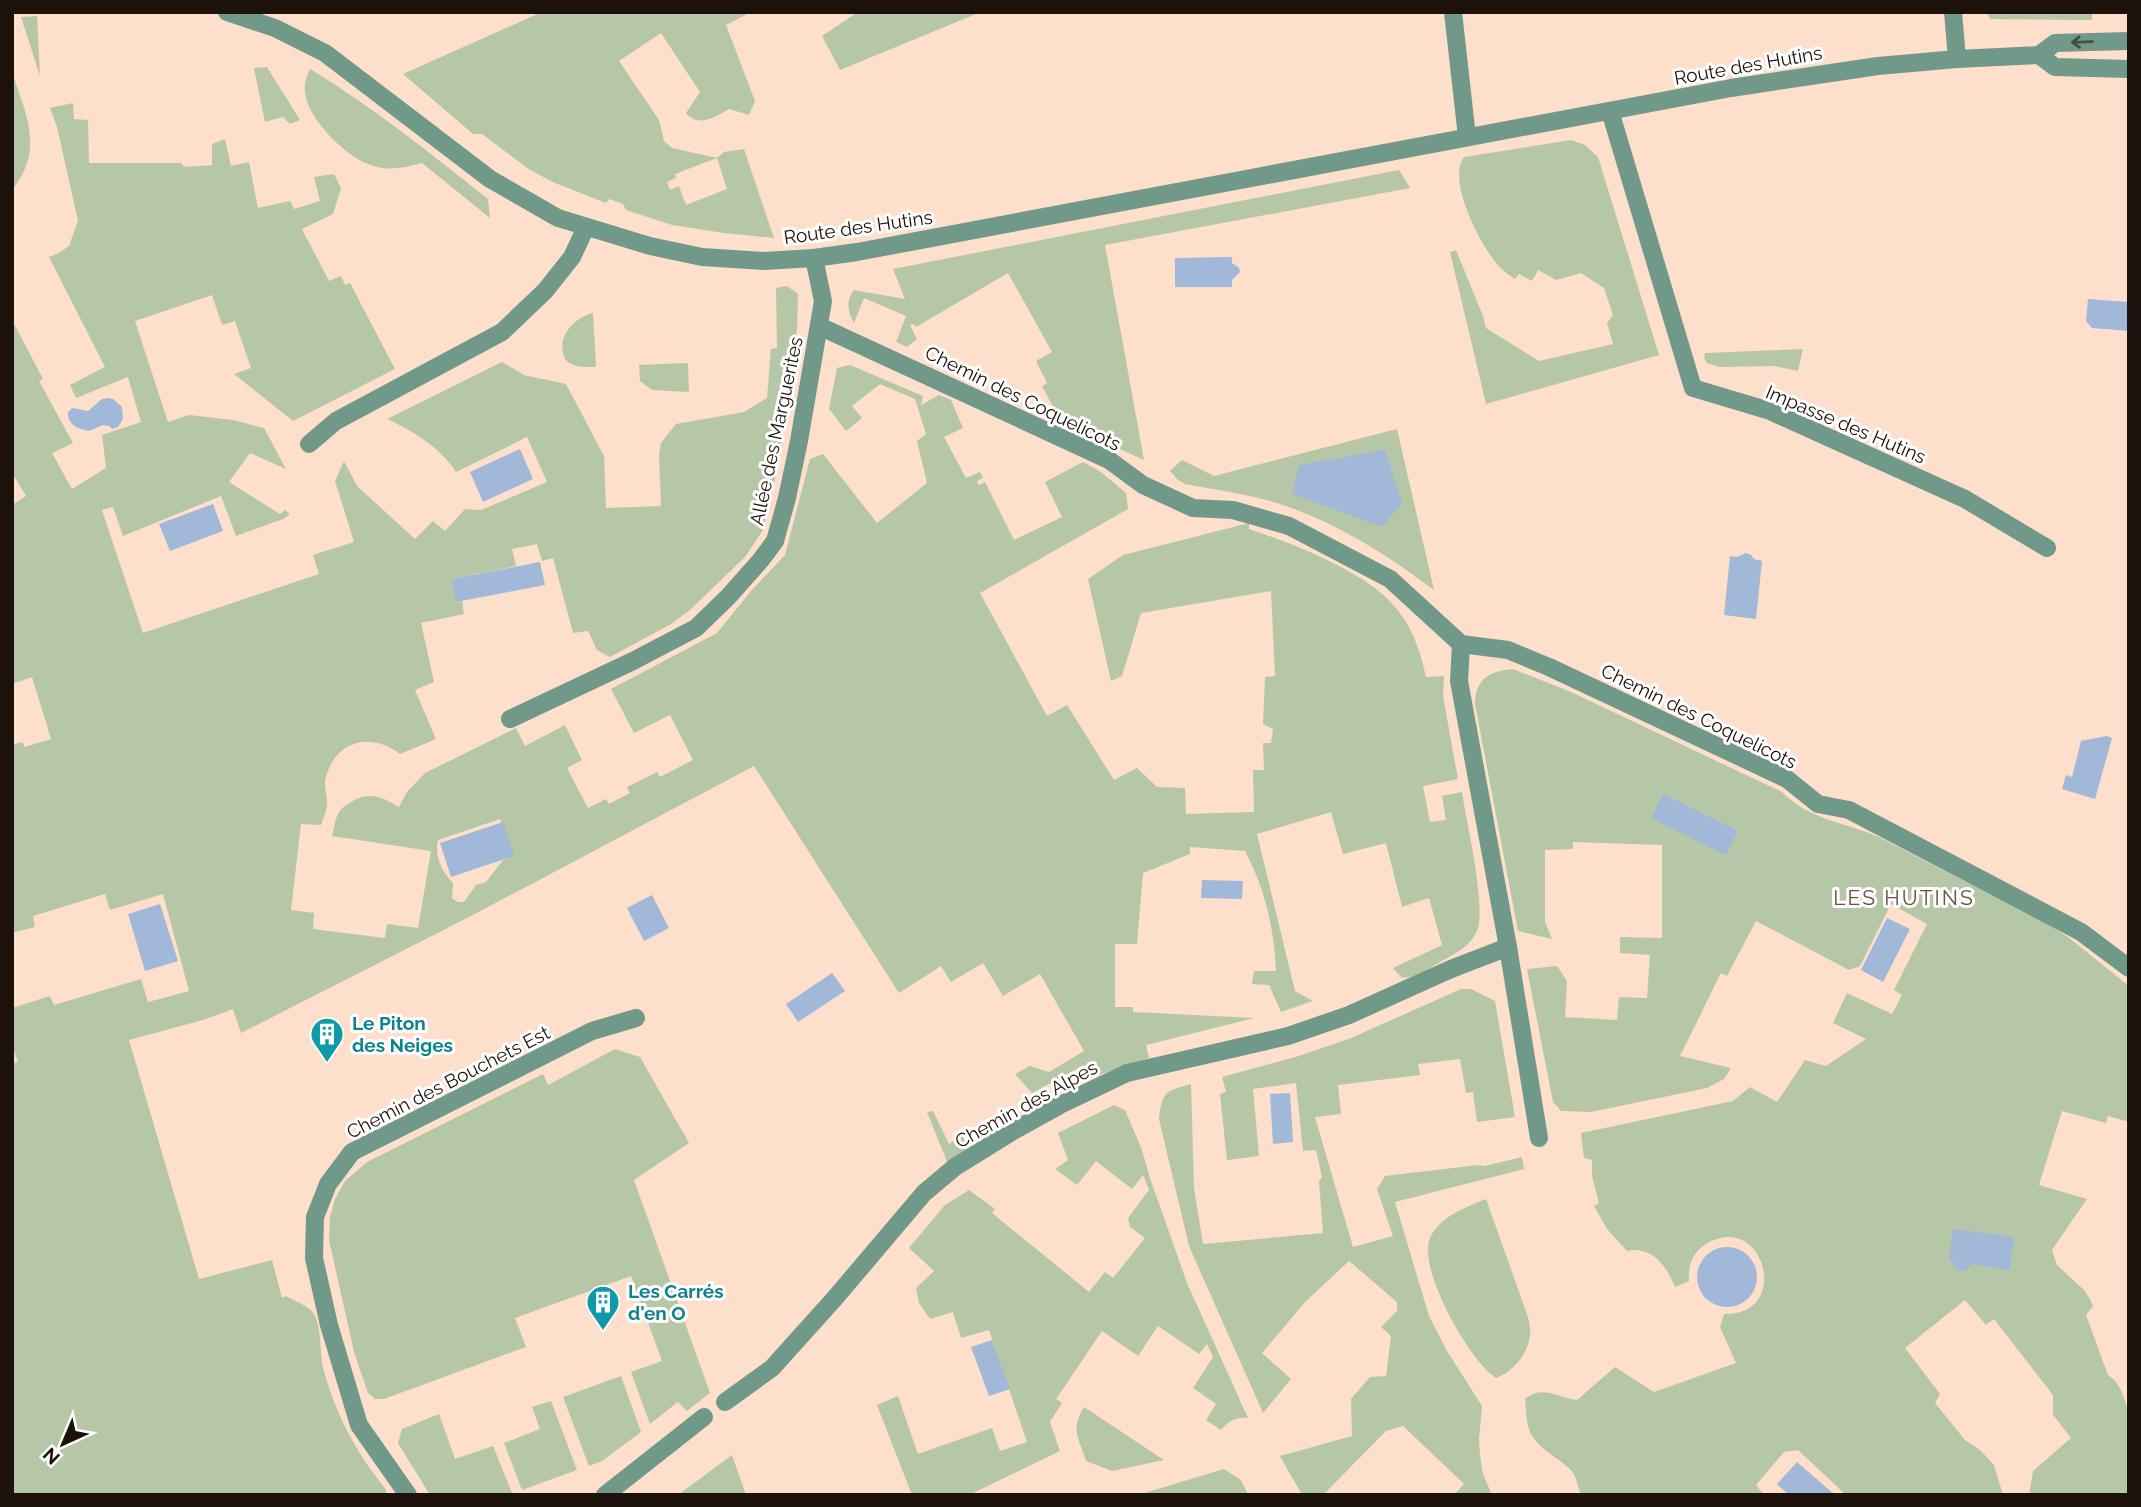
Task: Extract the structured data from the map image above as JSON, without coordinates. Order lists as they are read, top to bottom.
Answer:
{
  "streets": {
    "street": [
      "Route des Hutins",
      "Chemin des Coquelicots",
      "Impasse des Hutins",
      "Allée des Marguerites",
      "Chemin des Bouchets Est",
      "Chemin des Alpes"
    ]
  },
  "crossings": [
    ["Route des Hutins", "Impasse des Hutins"],
    ["Route des Hutins", "Allée des Marguerites"],
    ["Chemin des Coquelicots", "Allée des Marguerites"]
  ],
  "districts": ["LES HUTINS"],
  "places": {
    "building": ["Le Piton des Neiges", "Les Carrés d'en O"]
  },
  "north": "bottom left"
}
